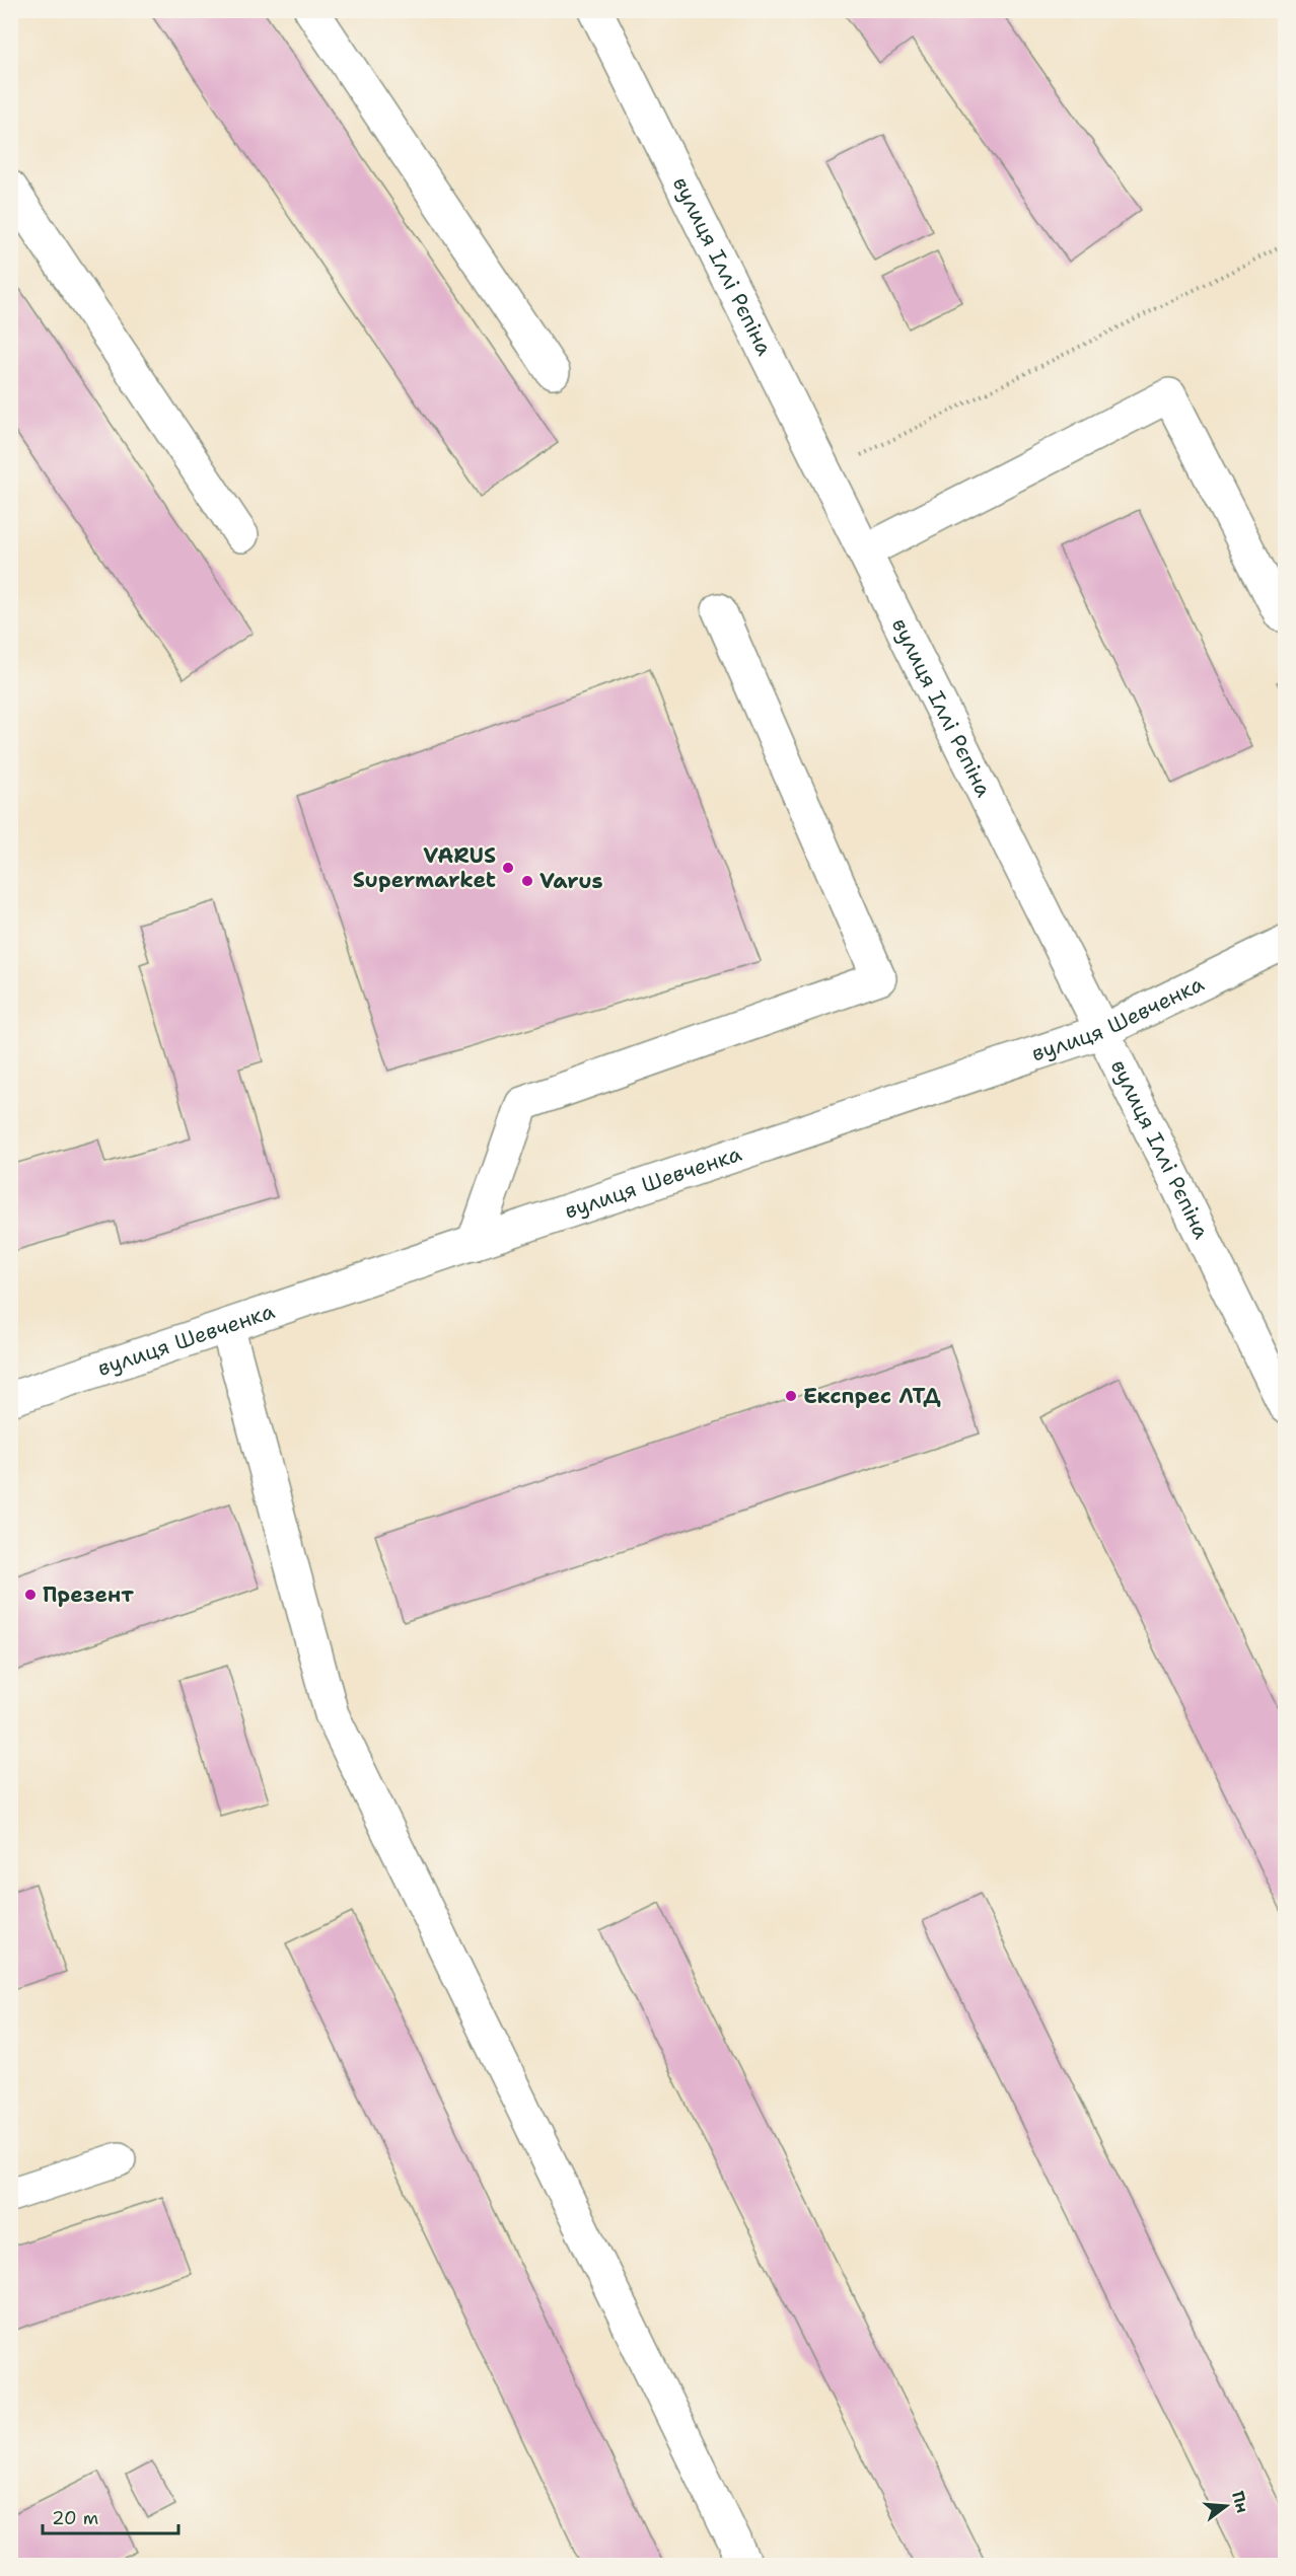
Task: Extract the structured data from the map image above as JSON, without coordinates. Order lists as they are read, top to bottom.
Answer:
{
  "streets": {
    "street": ["вулиця Іллі Рєпіна", "вулиця Шевченка"]
  },
  "crossings": [
    ["вулиця Іллі Рєпіна", "вулиця Шевченка"]
  ],
  "places": [
    "VARUS Supermarket",
    "Varus",
    "Експрес ЛТД",
    "Презент"
  ],
  "scale_bar": "20 m",
  "north": "right"
}
